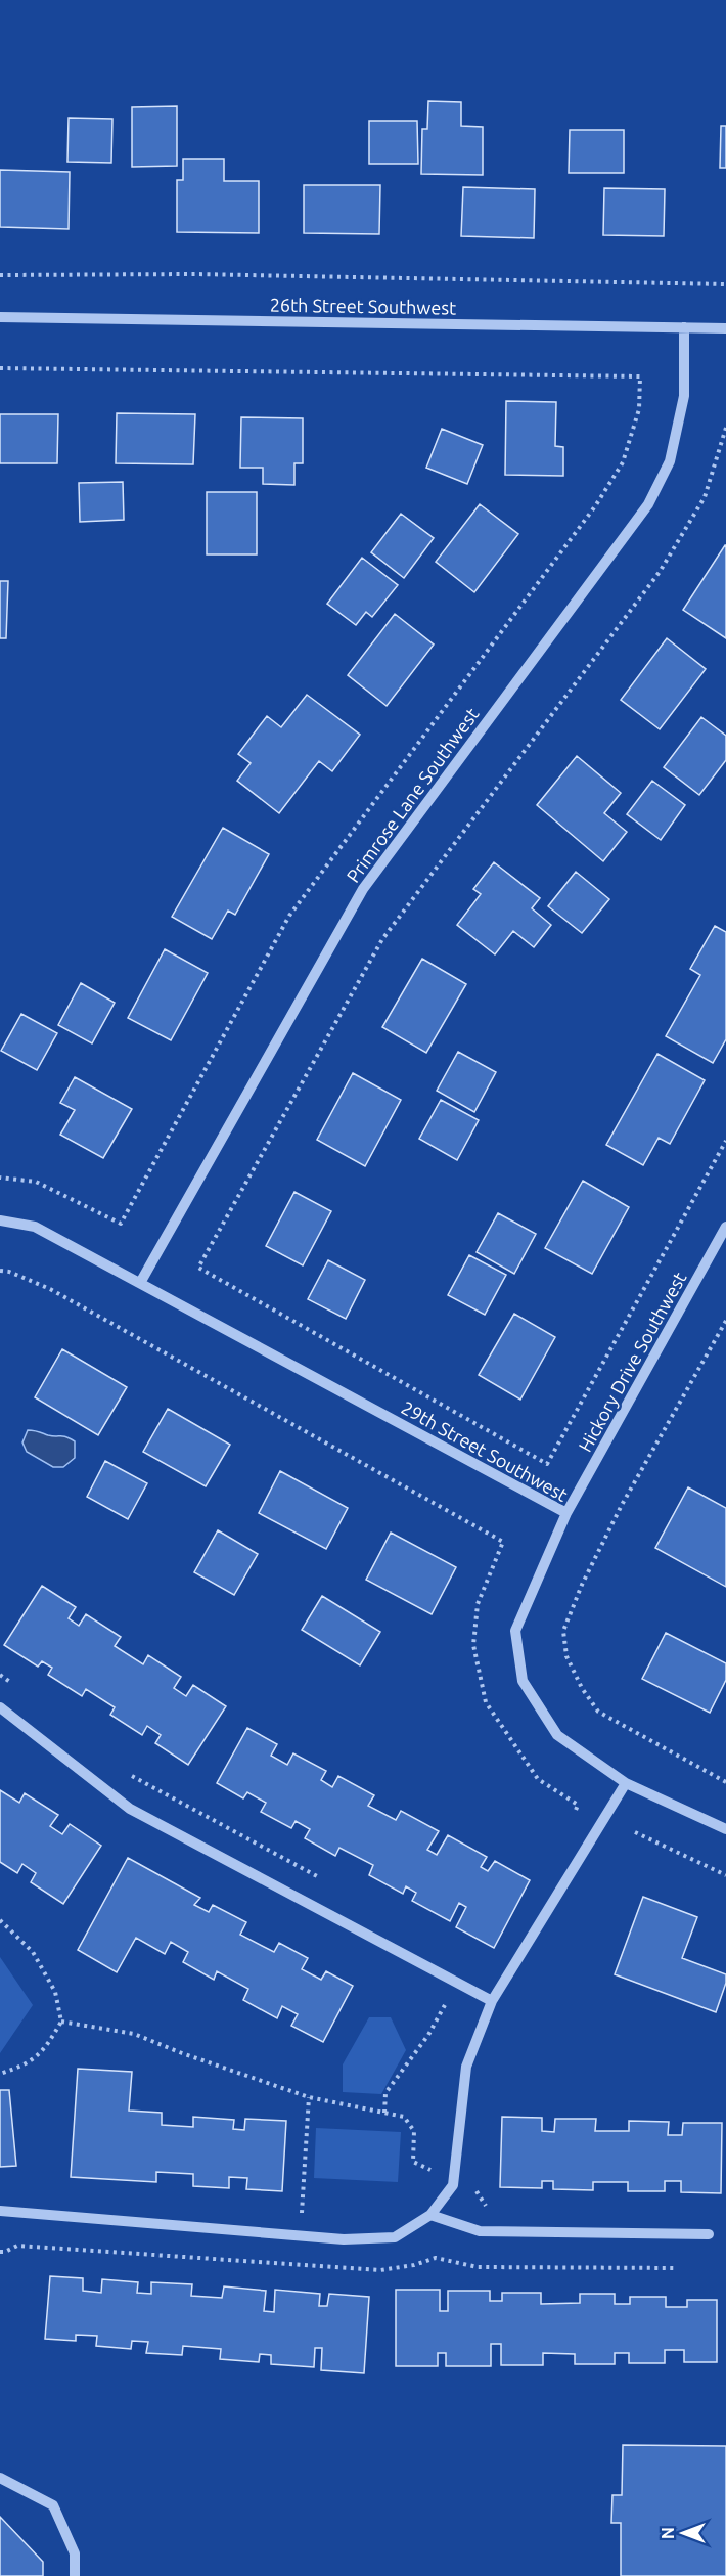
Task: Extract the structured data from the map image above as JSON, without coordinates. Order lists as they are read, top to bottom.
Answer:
{
  "streets": {
    "street": [
      "26th Street Southwest",
      "Primrose Lane Southwest",
      "Hickory Drive Southwest",
      "29th Street Southwest"
    ]
  },
  "crossings": [
    ["26th Street Southwest", "Primrose Lane Southwest"],
    ["Primrose Lane Southwest", "29th Street Southwest"],
    ["Hickory Drive Southwest", "29th Street Southwest"]
  ],
  "north": "left"
}
